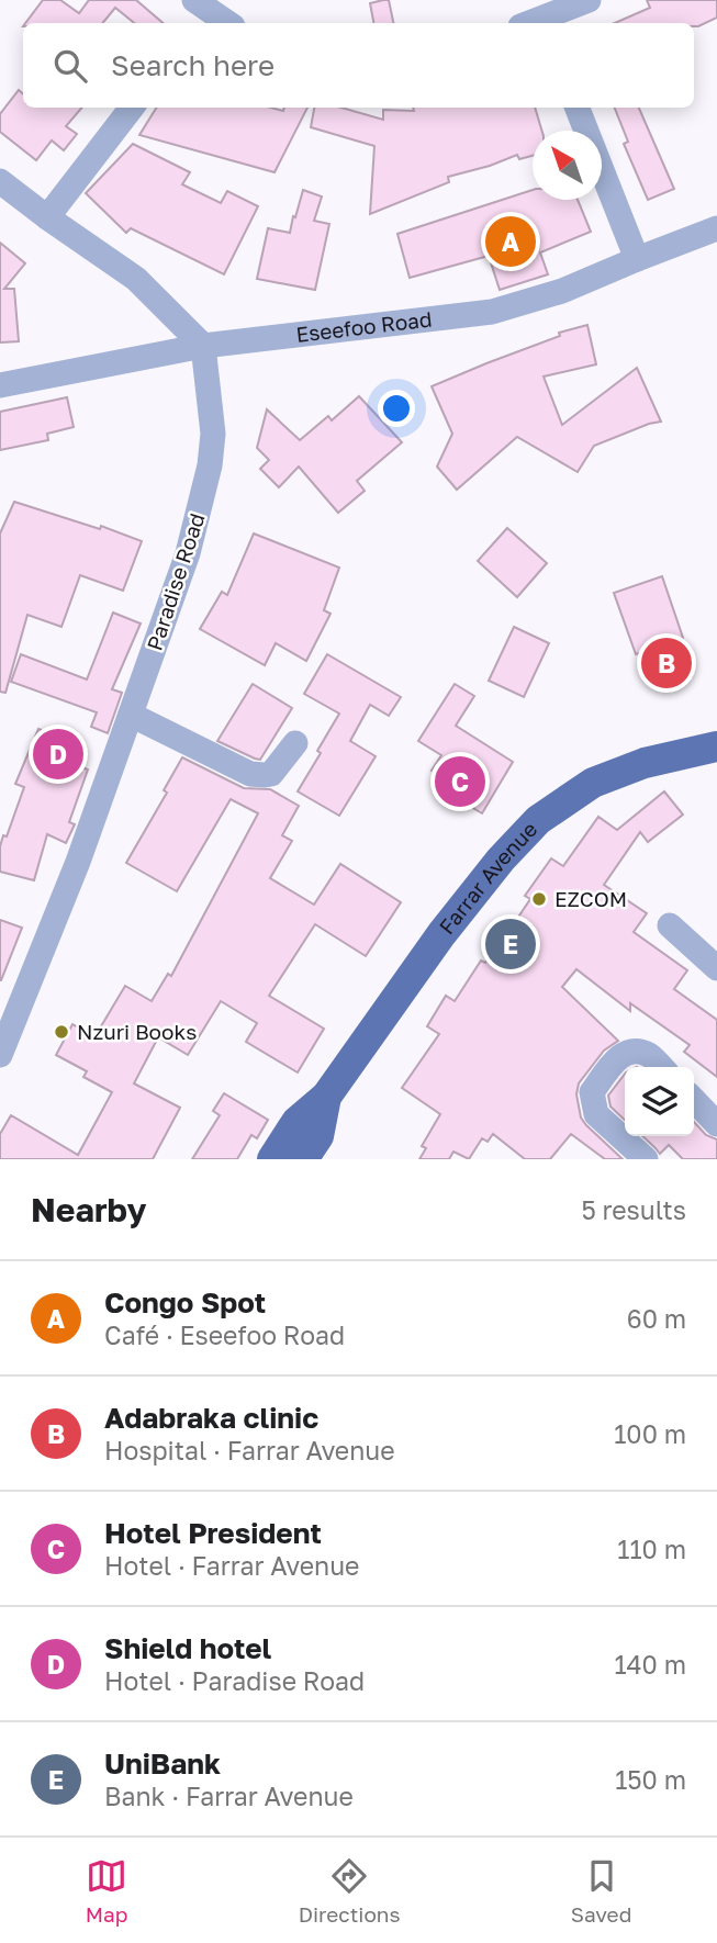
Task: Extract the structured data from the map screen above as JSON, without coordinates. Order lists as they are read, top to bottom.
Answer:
{
  "streets": {
    "main road": ["Farrar Avenue"],
    "street": ["Eseefoo Road", "Paradise Road"]
  },
  "crossings": [
    ["Eseefoo Road", "Paradise Road"]
  ],
  "places": ["EZCOM", "Nzuri Books"],
  "north": "top left",
  "page": {
    "search": "Search here",
    "pins": [
      "A",
      "B",
      "D",
      "C",
      "E"
    ],
    "heading": ["Nearby", "5 results"],
    "list": [
      {
        "mark": "A",
        "name": "Congo Spot",
        "note": "Café · Eseefoo Road",
        "value": "60 m"
      },
      {
        "mark": "B",
        "name": "Adabraka clinic",
        "note": "Hospital · Farrar Avenue",
        "value": "100 m"
      },
      {
        "mark": "C",
        "name": "Hotel President",
        "note": "Hotel · Farrar Avenue",
        "value": "110 m"
      },
      {
        "mark": "D",
        "name": "Shield hotel",
        "note": "Hotel · Paradise Road",
        "value": "140 m"
      },
      {
        "mark": "E",
        "name": "UniBank",
        "note": "Bank · Farrar Avenue",
        "value": "150 m"
      }
    ],
    "nav": ["Map", "Directions", "Saved"]
  }
}
